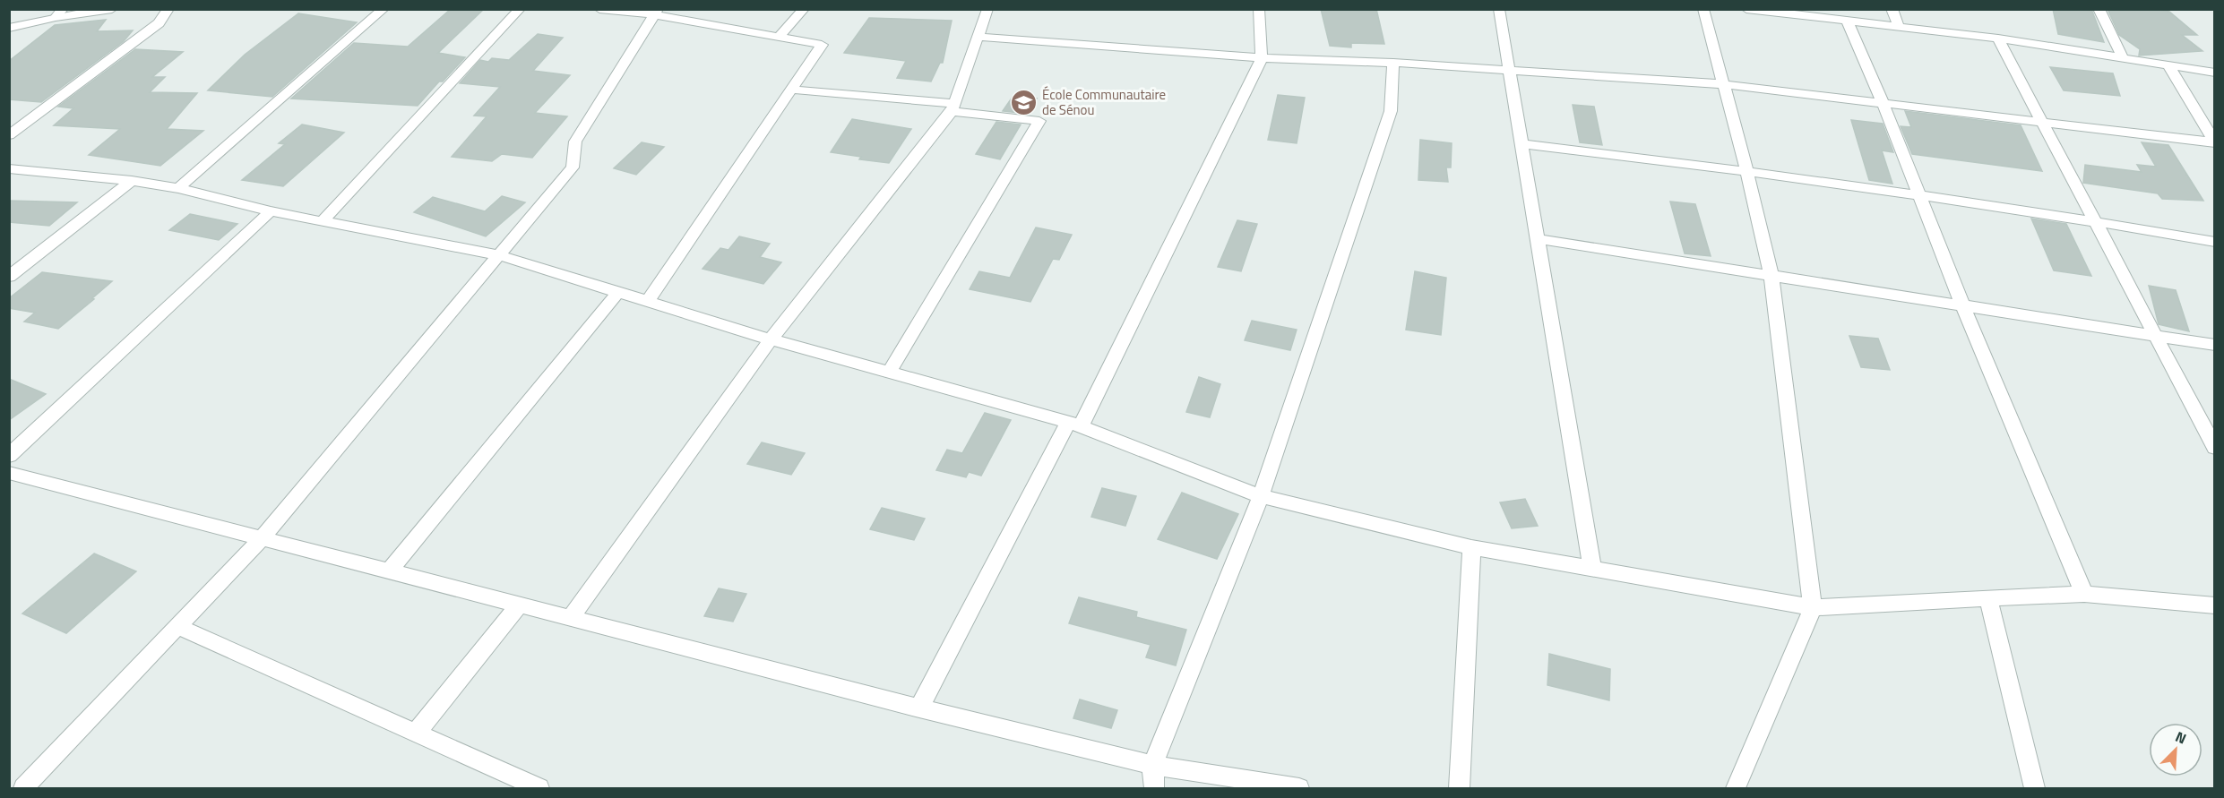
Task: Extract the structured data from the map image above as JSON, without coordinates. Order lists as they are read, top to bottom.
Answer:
{
  "places": {
    "school or university": ["École Communautaire de Sénou"]
  },
  "north": "top right"
}
